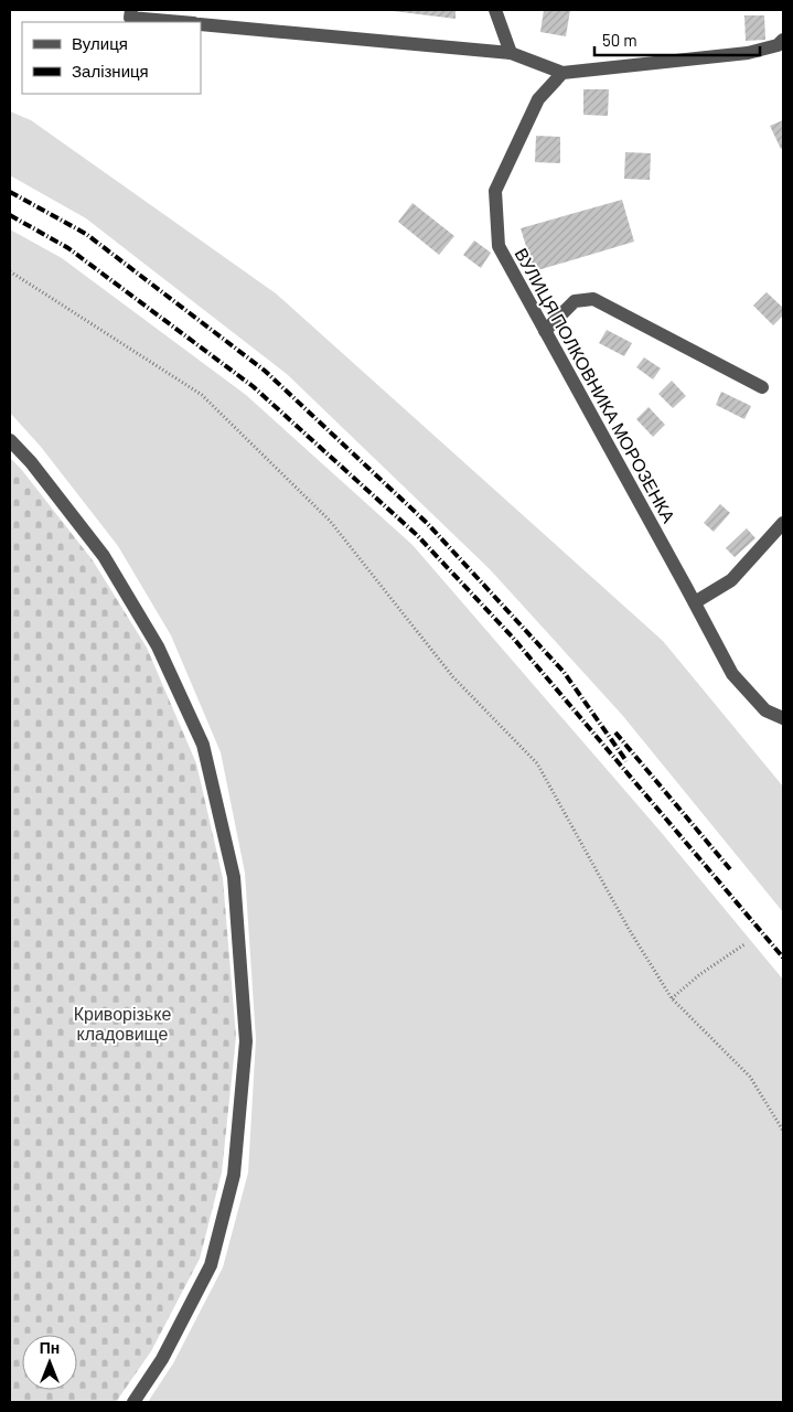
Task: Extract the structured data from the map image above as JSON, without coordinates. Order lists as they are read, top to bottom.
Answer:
{
  "streets": {
    "street": ["ВУЛИЦЯ ПОЛКОВНИКА МОРОЗЕНКА"]
  },
  "parks": ["Криворізьке кладовище"],
  "legend": ["Вулиця", "Залізниця"],
  "scale_bar": "50 m",
  "north": "top"
}
